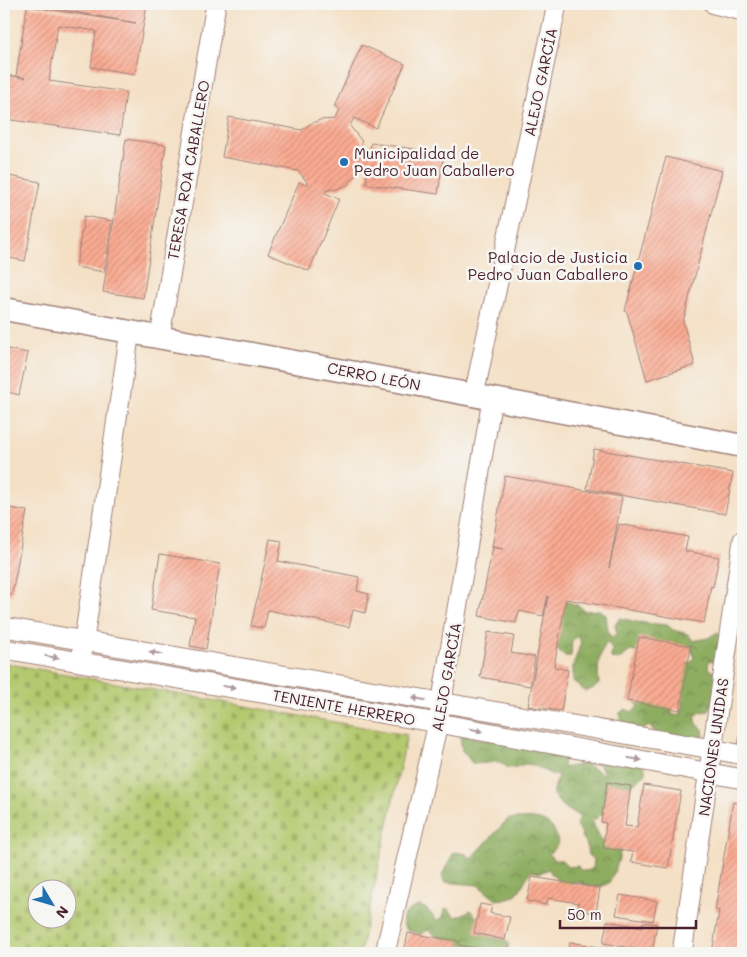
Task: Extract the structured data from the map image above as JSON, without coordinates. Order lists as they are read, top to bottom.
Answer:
{
  "streets": {
    "street": [
      "ALEJO GARCÍA",
      "TERESA ROA CABALLERO",
      "CERRO LEÓN",
      "TENIENTE HERRERO",
      "NACIONES UNIDAS"
    ]
  },
  "crossings": [
    ["ALEJO GARCÍA", "CERRO LEÓN"],
    ["ALEJO GARCÍA", "TENIENTE HERRERO"],
    ["TERESA ROA CABALLERO", "CERRO LEÓN"],
    ["TENIENTE HERRERO", "NACIONES UNIDAS"]
  ],
  "places": ["Municipalidad de Pedro Juan Caballero", "Palacio de Justicia Pedro Juan Caballero"],
  "scale_bar": "50 m",
  "north": "bottom right"
}
